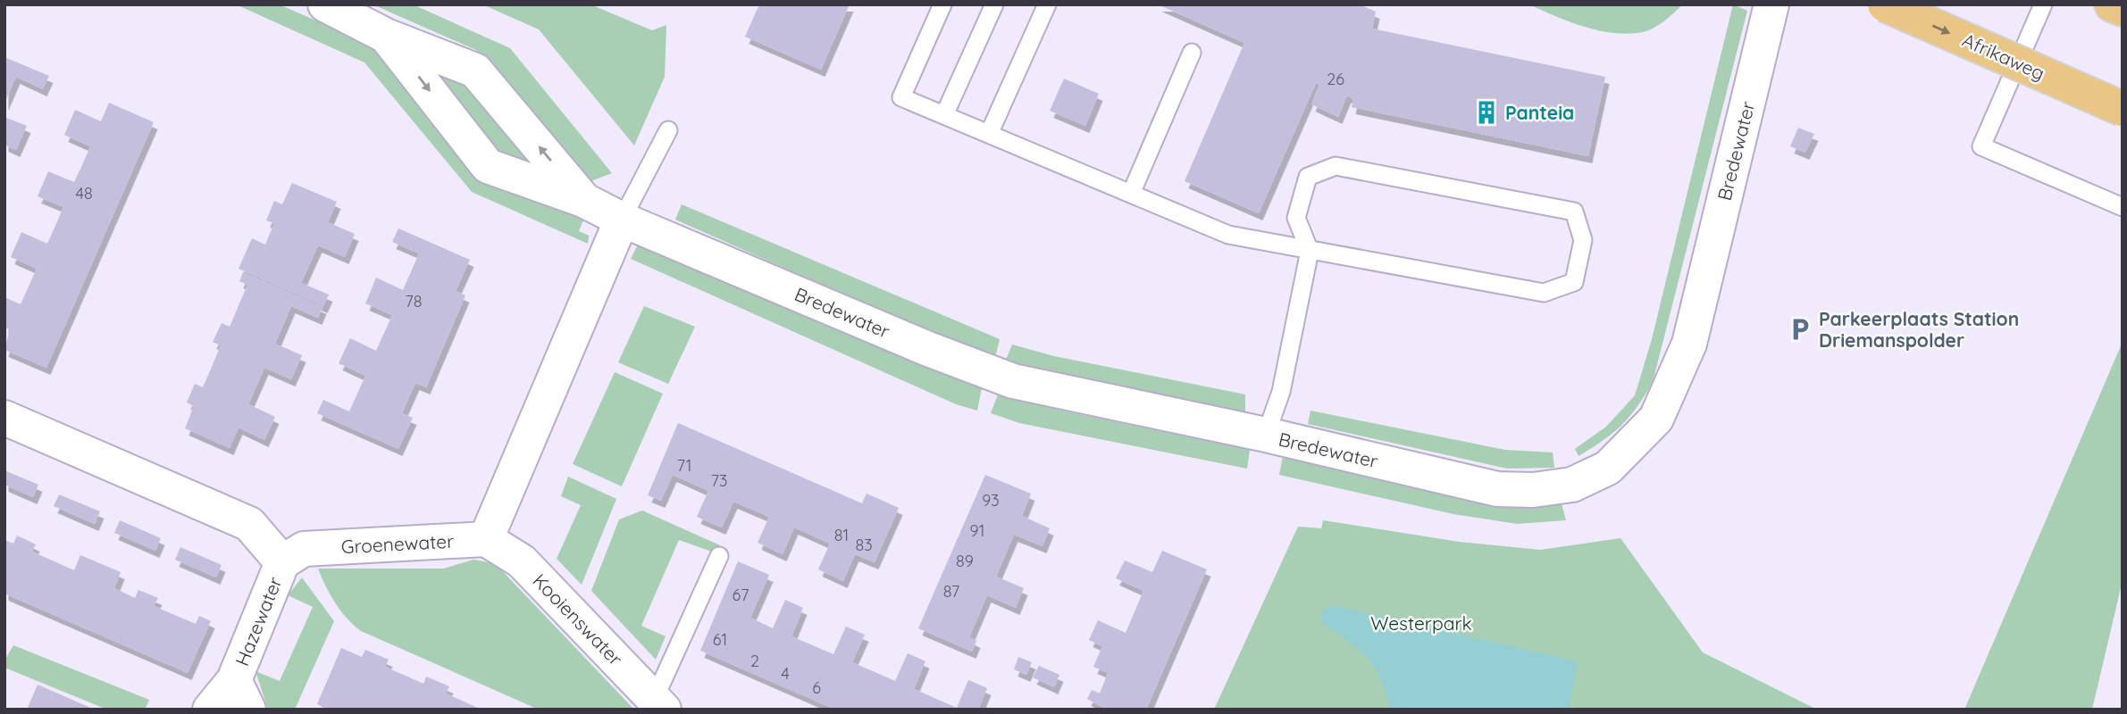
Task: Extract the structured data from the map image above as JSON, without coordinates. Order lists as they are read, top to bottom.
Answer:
{
  "streets": {
    "main road": ["Afrikaweg"],
    "street": [
      "Bredewater",
      "Groenewater",
      "Kooienswater",
      "Hazewater"
    ]
  },
  "crossings": [
    ["Groenewater", "Kooienswater"],
    ["Groenewater", "Hazewater"]
  ],
  "one_way": ["Afrikaweg"],
  "parks": ["Westerpark"],
  "places": {
    "building": ["Panteia"],
    "parking": ["Parkeerplaats Station Driemanspolder"]
  },
  "house_numbers": [
    "26",
    "48",
    "78",
    "71",
    "73",
    "93",
    "91",
    "81",
    "83",
    "89",
    "87",
    "67",
    "61",
    "2",
    "4",
    "6"
  ]
}
